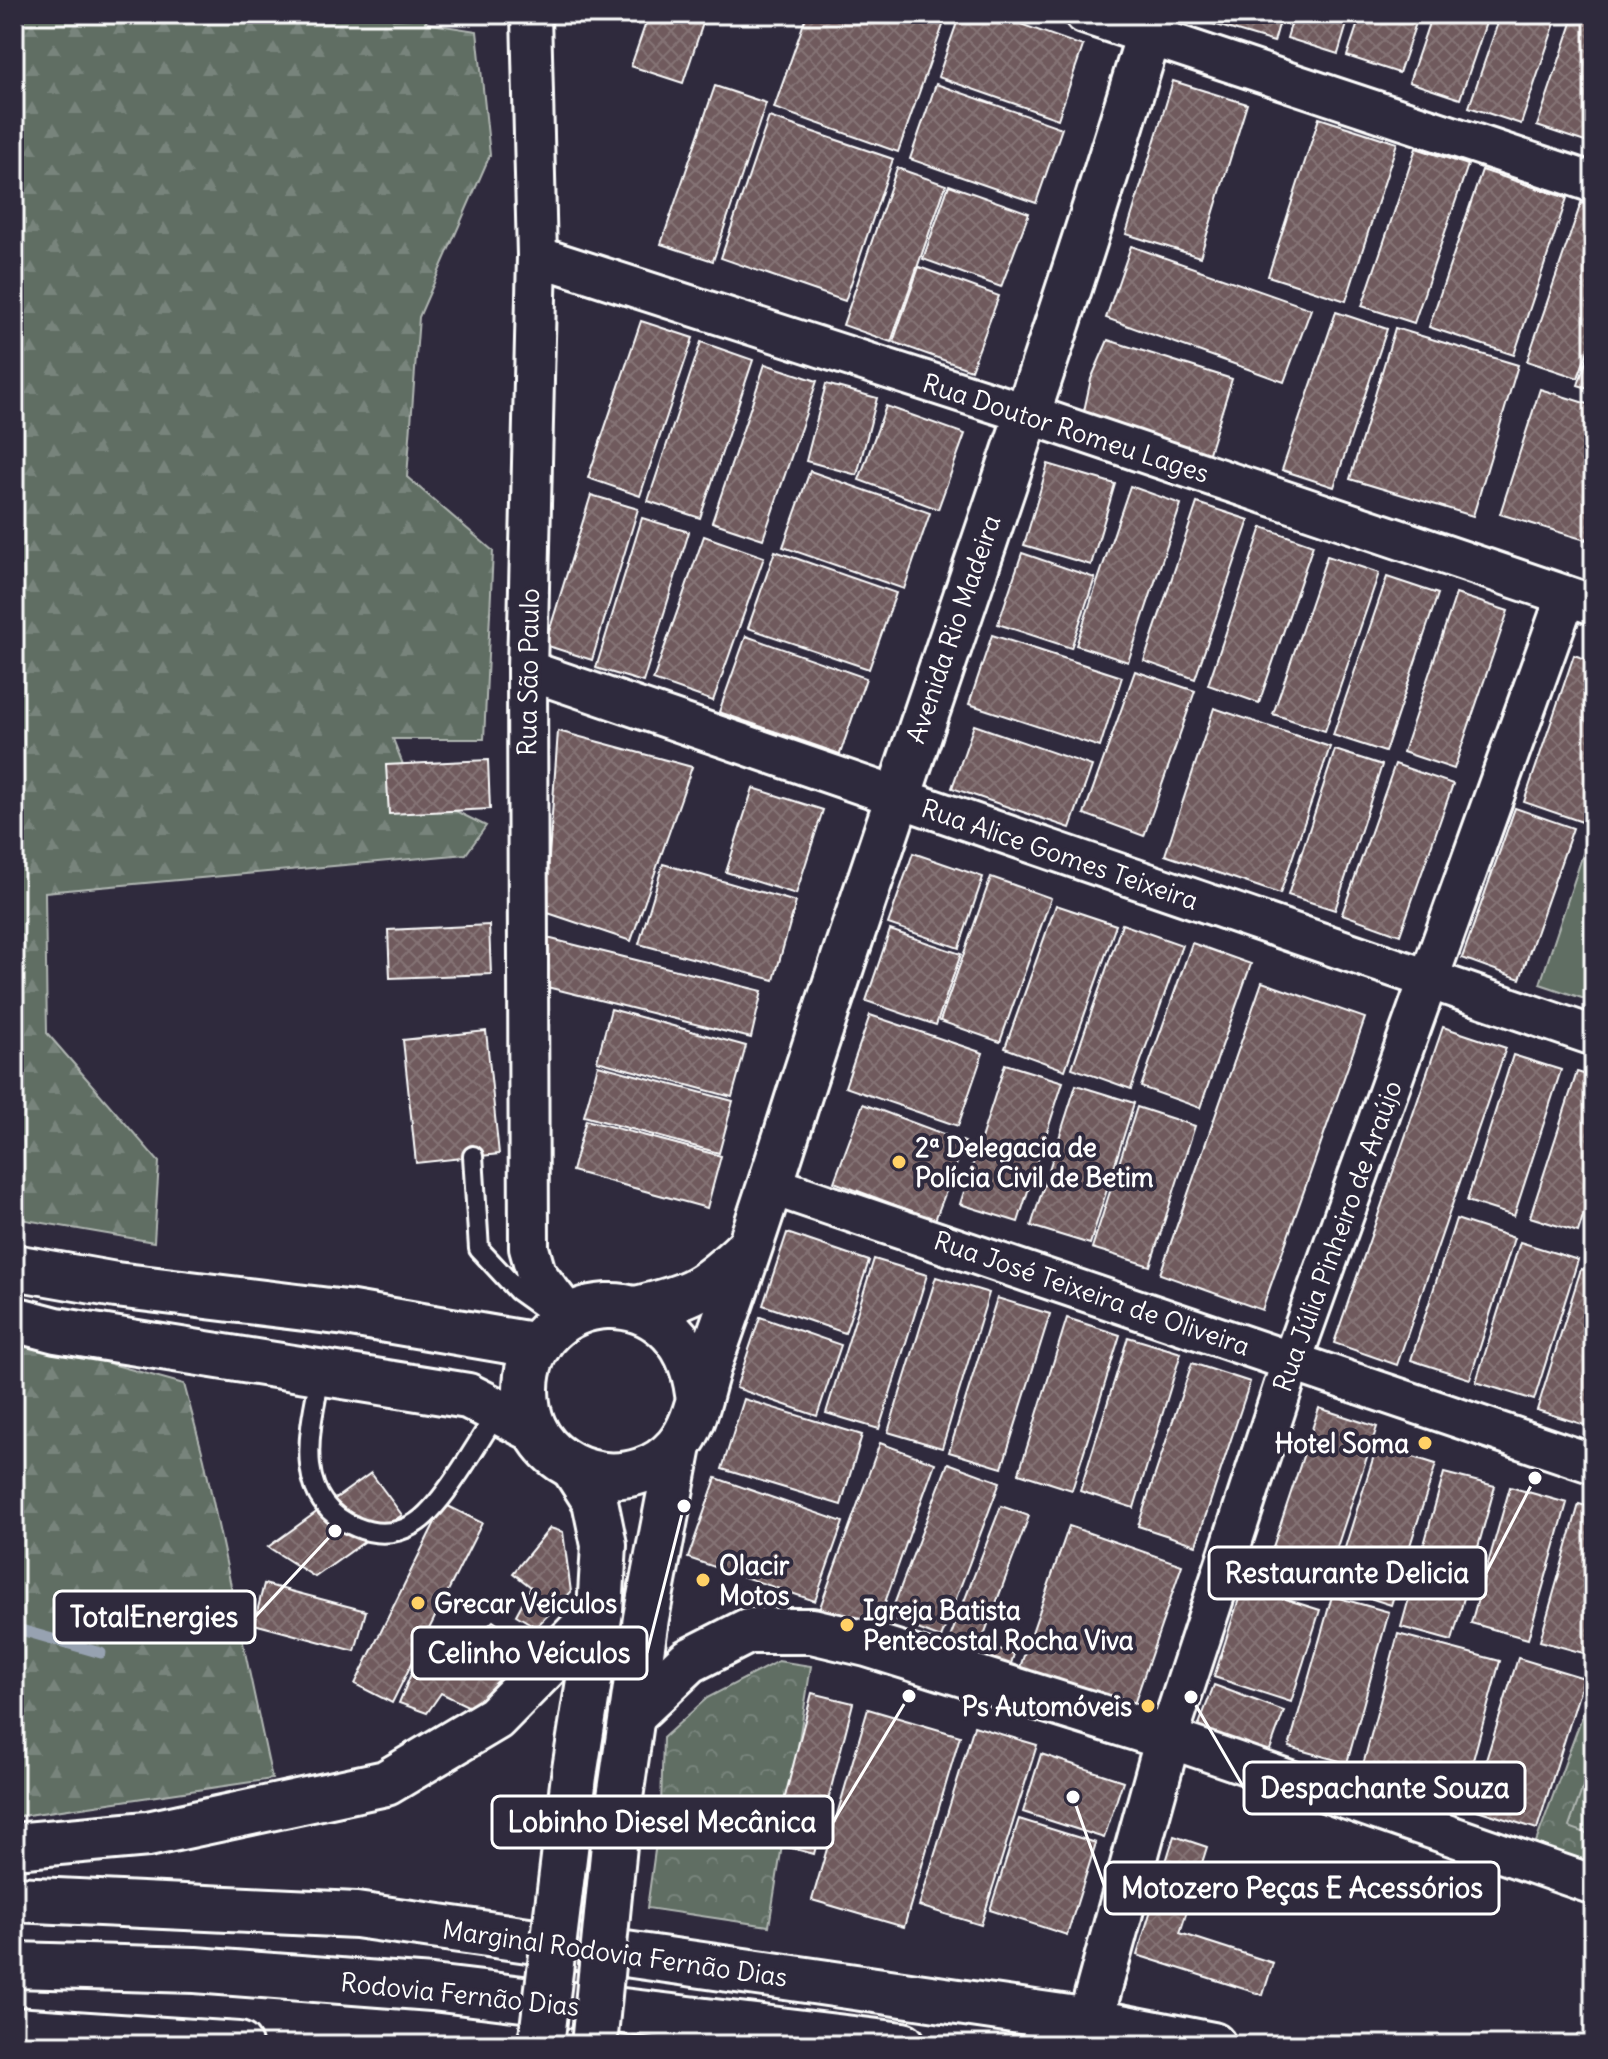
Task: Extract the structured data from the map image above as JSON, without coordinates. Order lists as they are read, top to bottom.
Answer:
{
  "streets": {
    "main road": [
      "Avenida Rio Madeira",
      "Rua Júlia Pinheiro de Araújo",
      "Marginal Rodovia Fernão Dias",
      "Rodovia Fernão Dias"
    ],
    "street": [
      "Rua Doutor Romeu Lages",
      "Rua São Paulo",
      "Rua Alice Gomes Teixeira",
      "Rua José Teixeira de Oliveira"
    ]
  },
  "crossings": [
    ["Rua Doutor Romeu Lages", "Avenida Rio Madeira"],
    ["Rua Doutor Romeu Lages", "Rua São Paulo"],
    ["Rua Doutor Romeu Lages", "Rua Júlia Pinheiro de Araújo"],
    ["Avenida Rio Madeira", "Rua São Paulo"],
    ["Avenida Rio Madeira", "Rua Alice Gomes Teixeira"],
    ["Avenida Rio Madeira", "Rua José Teixeira de Oliveira"],
    ["Rua São Paulo", "Rua Alice Gomes Teixeira"],
    ["Rua Alice Gomes Teixeira", "Rua Júlia Pinheiro de Araújo"],
    ["Rua Júlia Pinheiro de Araújo", "Rua José Teixeira de Oliveira"],
    ["Rua Júlia Pinheiro de Araújo", "Marginal Rodovia Fernão Dias"]
  ],
  "places": [
    "2ª Delegacia de Polícia Civil de Betim",
    "Hotel Soma",
    "Restaurante Delicia",
    "Celinho Veículos",
    "TotalEnergies",
    "Olacir Motos",
    "Grecar Veículos",
    "Igreja Batista Pentecostal Rocha Viva",
    "Lobinho Diesel Mecânica",
    "Despachante Souza",
    "Ps Automóveis",
    "Motozero Peças E Acessórios"
  ]
}
